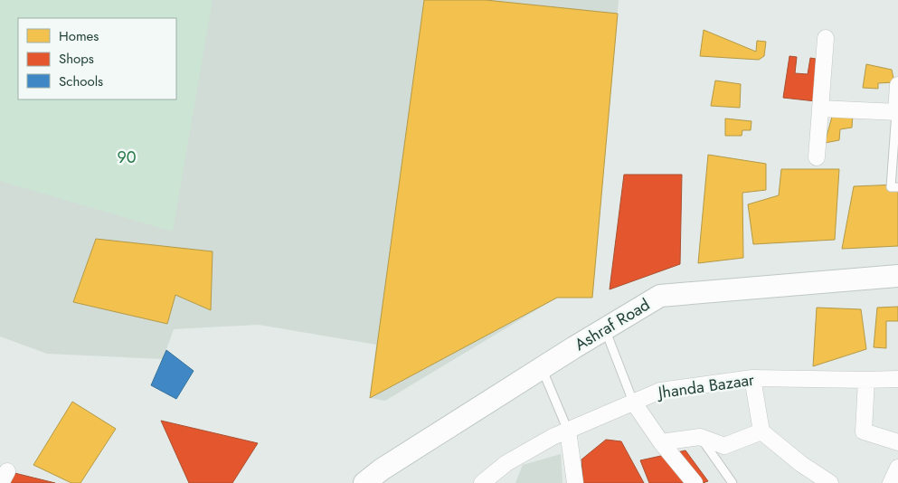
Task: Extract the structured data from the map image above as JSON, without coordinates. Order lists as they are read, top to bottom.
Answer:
{
  "streets": {
    "street": ["Ashraf Road", "Jhanda Bazaar"]
  },
  "parks": ["90"],
  "legend": ["Homes", "Shops", "Schools"]
}
